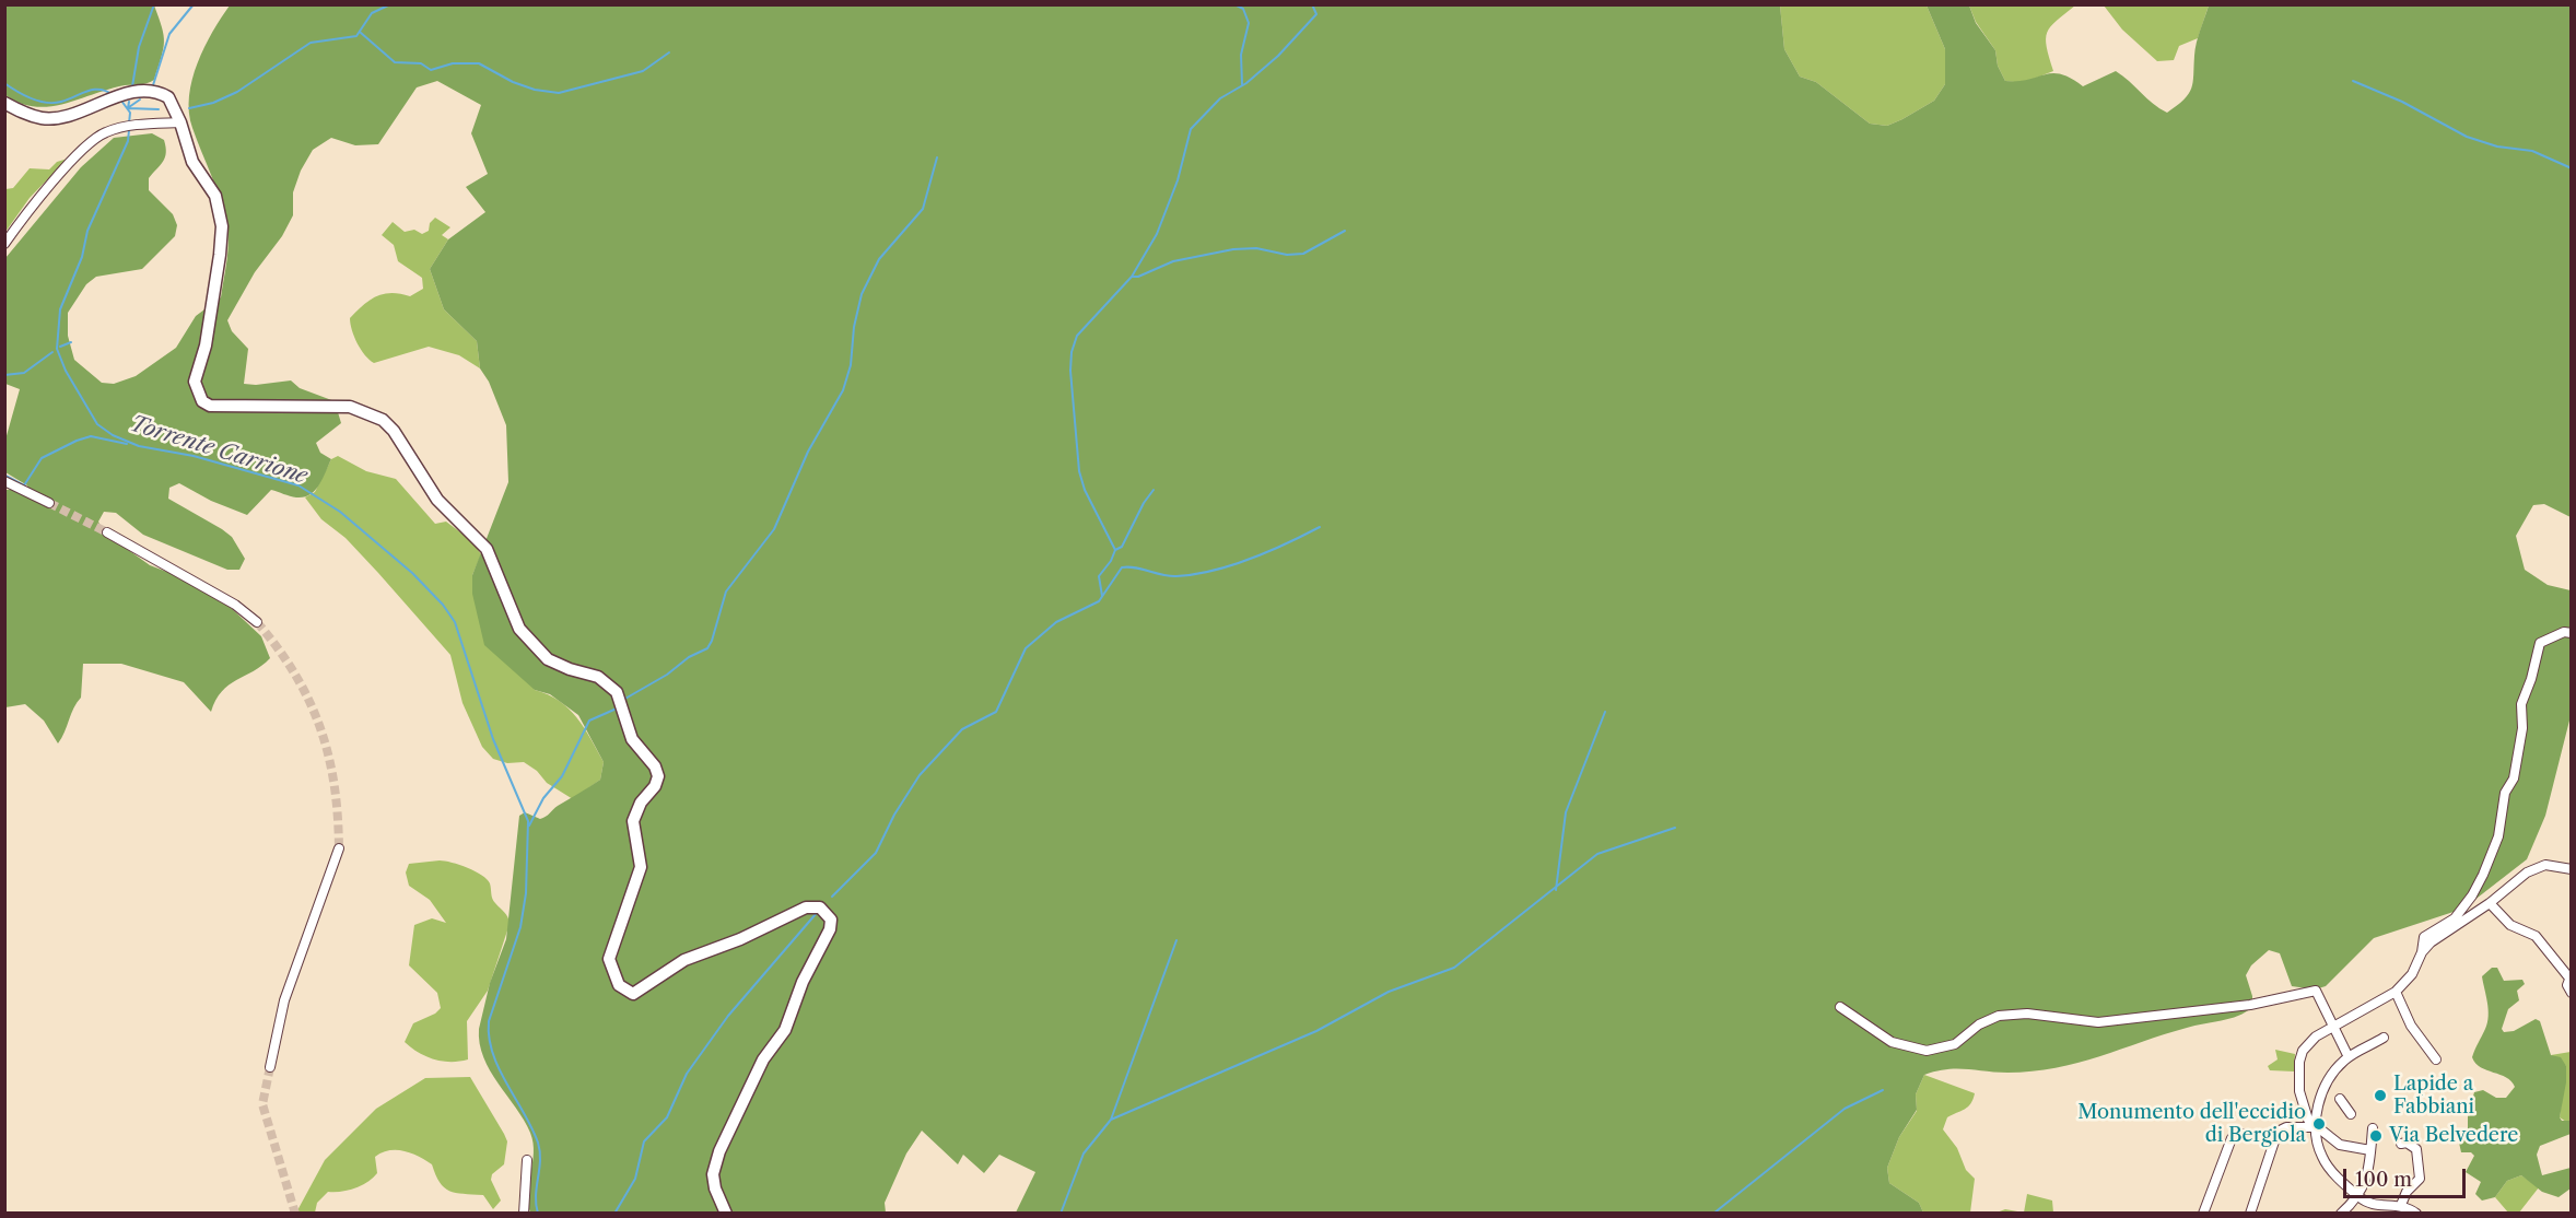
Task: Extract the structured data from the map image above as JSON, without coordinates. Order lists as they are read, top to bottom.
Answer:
{
  "water": ["Torrente Carrione"],
  "places": ["Lapide a Fabbiani", "Monumento dell'eccidio di Bergiola", "Via Belvedere"],
  "scale_bar": "100 m"
}
